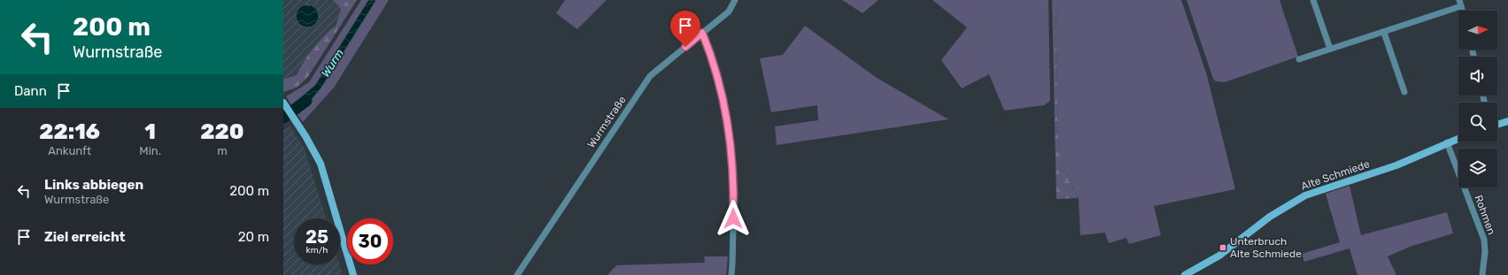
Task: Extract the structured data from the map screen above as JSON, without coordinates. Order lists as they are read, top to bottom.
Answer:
{
  "streets": {
    "street": ["Wurmstraße", "Alte Schmiede", "Rohmen"]
  },
  "crossings": [
    ["Alte Schmiede", "Rohmen"]
  ],
  "water": ["Wurm"],
  "places": {
    "transit": ["Unterbruch Alte Schmiede"]
  },
  "north": "right",
  "page": {
    "turn": ["200 m", "Wurmstraße"],
    "then": "Dann",
    "eta": [
      "22:16",
      "Ankunft",
      "1",
      "Min.",
      "220",
      "m"
    ],
    "list": [
      {
        "name": "Links abbiegen",
        "note": "Wurmstraße",
        "value": "200 m"
      },
      {
        "name": "Ziel erreicht",
        "value": "20 m"
      }
    ],
    "speed": "25 km/h",
    "limit": "30"
  }
}
